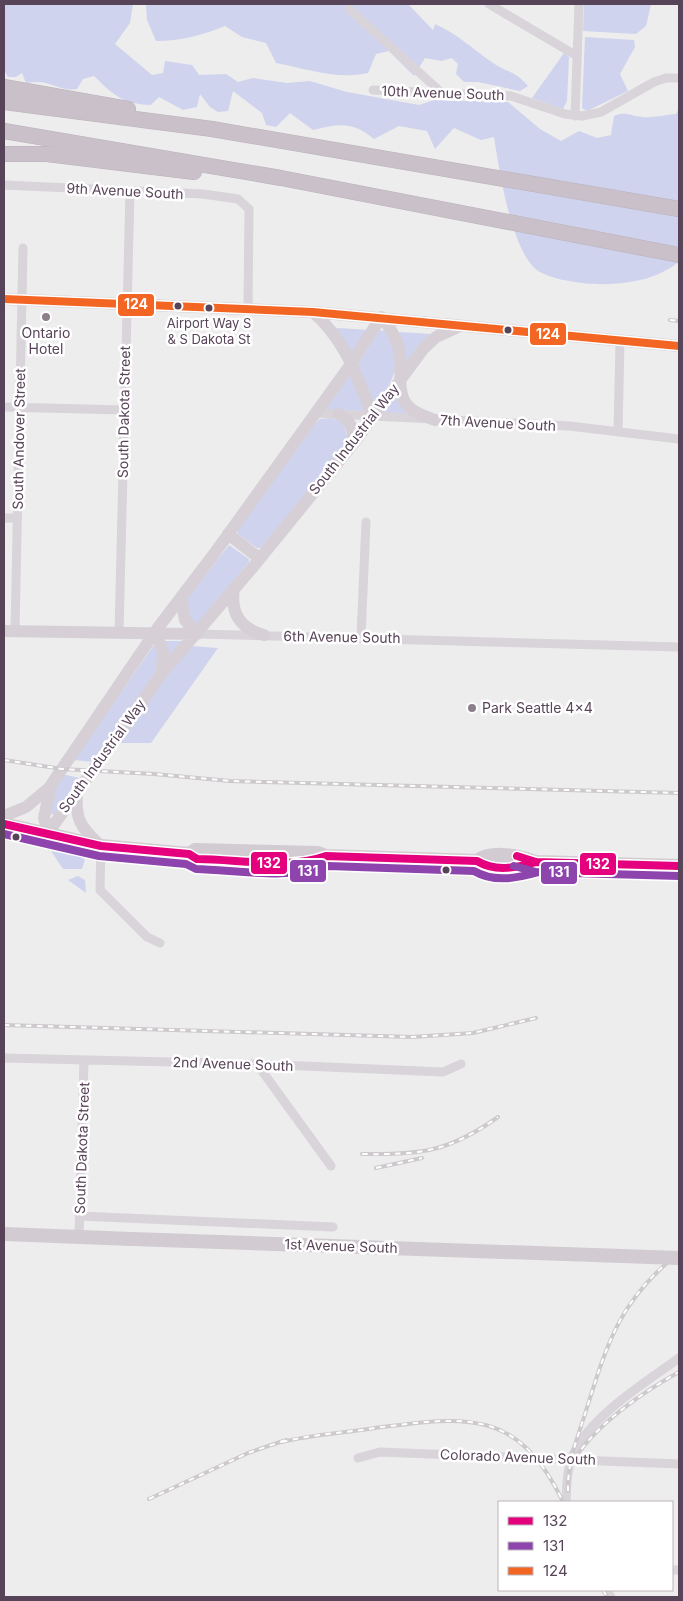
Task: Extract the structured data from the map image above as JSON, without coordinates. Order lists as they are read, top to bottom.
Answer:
{
  "streets": {
    "main road": ["1st Avenue South"],
    "street": [
      "10th Avenue South",
      "9th Avenue South",
      "South Dakota Street",
      "7th Avenue South",
      "South Andover Street",
      "South Industrial Way",
      "6th Avenue South",
      "2nd Avenue South",
      "Colorado Avenue South"
    ]
  },
  "crossings": [
    ["9th Avenue South", "South Dakota Street"],
    ["South Dakota Street", "6th Avenue South"],
    ["South Dakota Street", "2nd Avenue South"],
    ["South Dakota Street", "1st Avenue South"],
    ["7th Avenue South", "South Industrial Way"],
    ["South Andover Street", "6th Avenue South"],
    ["South Industrial Way", "6th Avenue South"]
  ],
  "places": ["Airport Way S & S Dakota St", "Ontario Hotel", "Park Seattle 4x4"],
  "lines": ["transit line 124", "transit line 132", "transit line 131"],
  "legend": ["132", "131", "124"]
}
